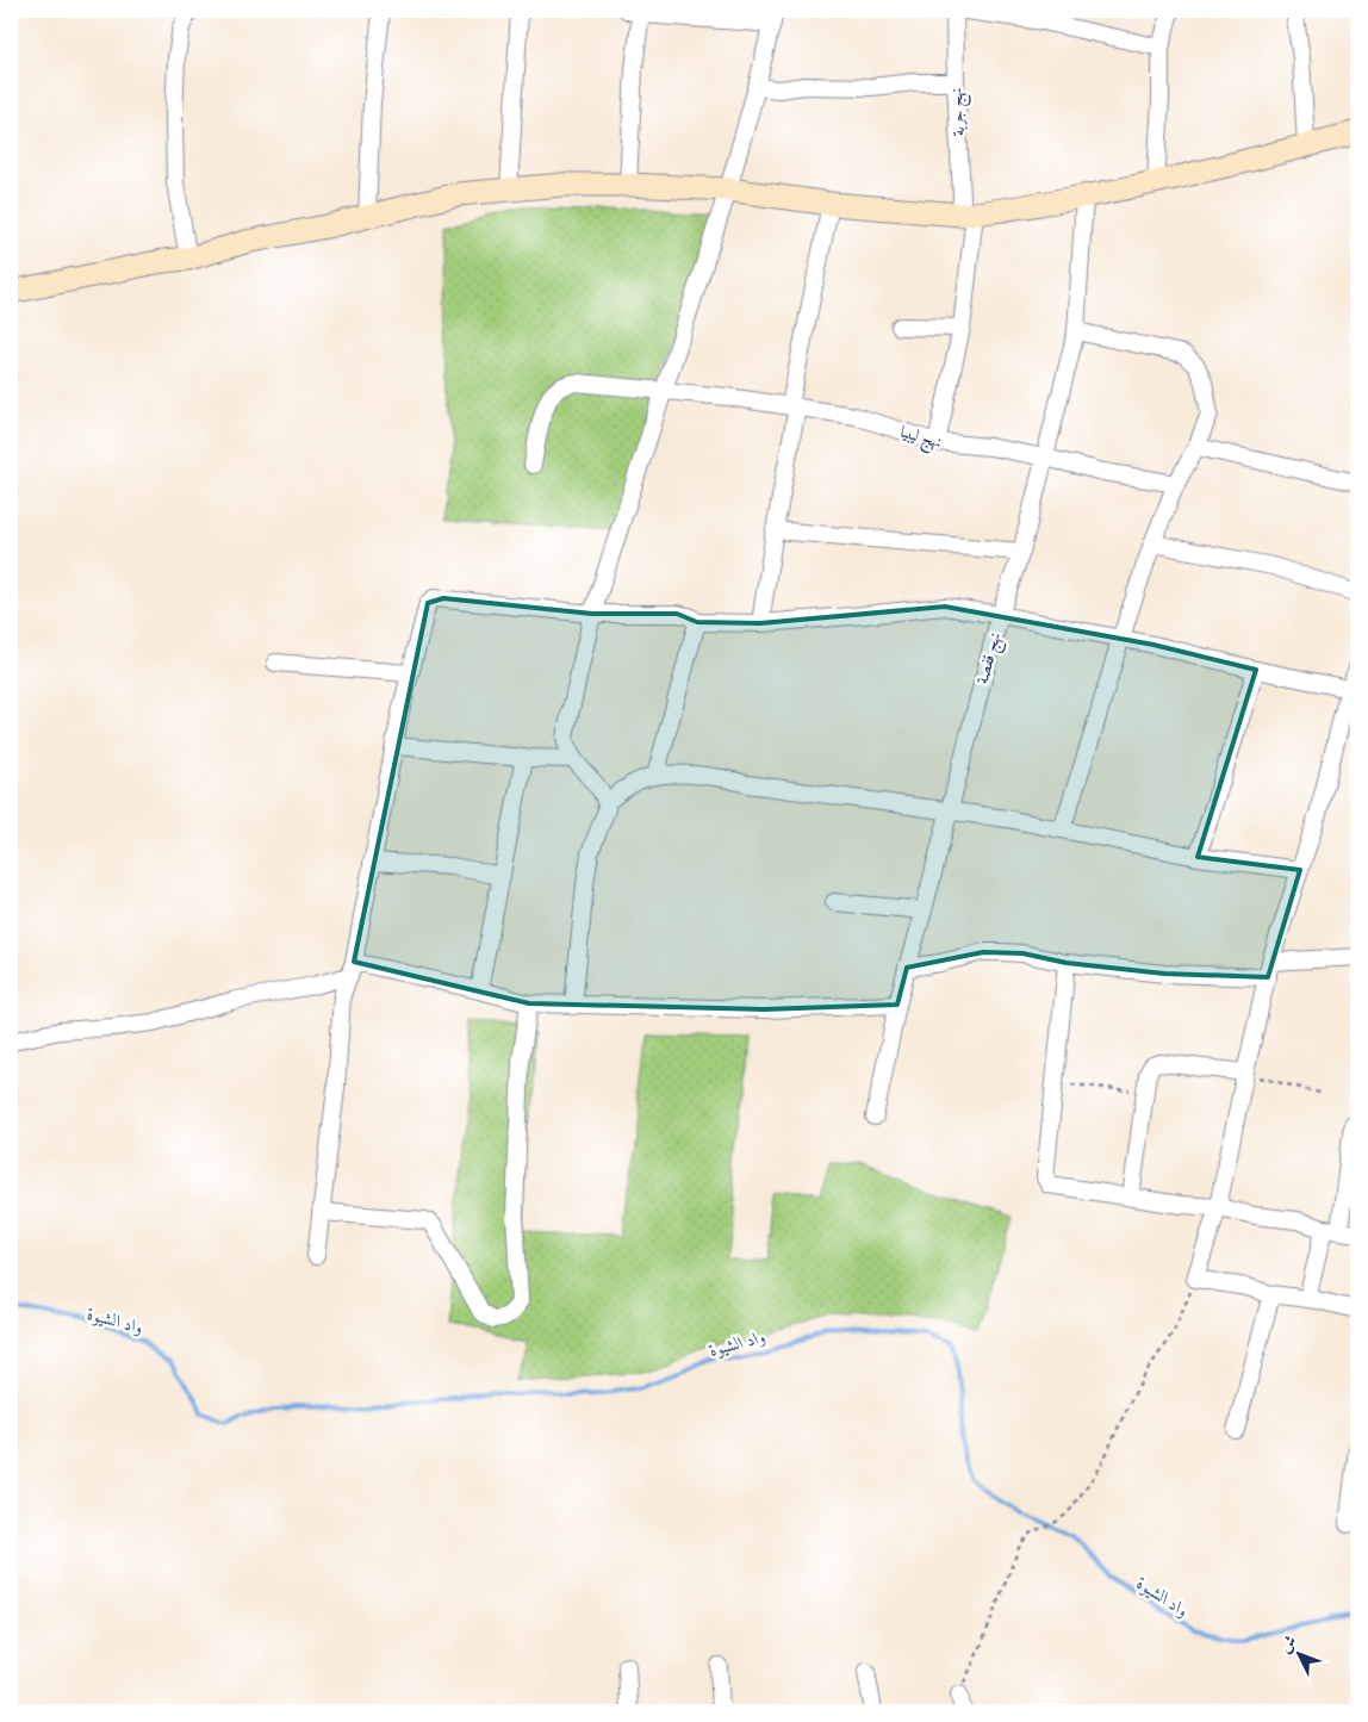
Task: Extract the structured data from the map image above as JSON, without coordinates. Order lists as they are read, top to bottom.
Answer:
{
  "streets": {
    "street": ["نهج جربة", "نهج ليبيا", "نهج قفصة"]
  },
  "crossings": [
    ["نهج جربة", "نهج ليبيا"],
    ["نهج ليبيا", "نهج قفصة"]
  ],
  "water": ["واد الشيوة"],
  "north": "top left"
}
